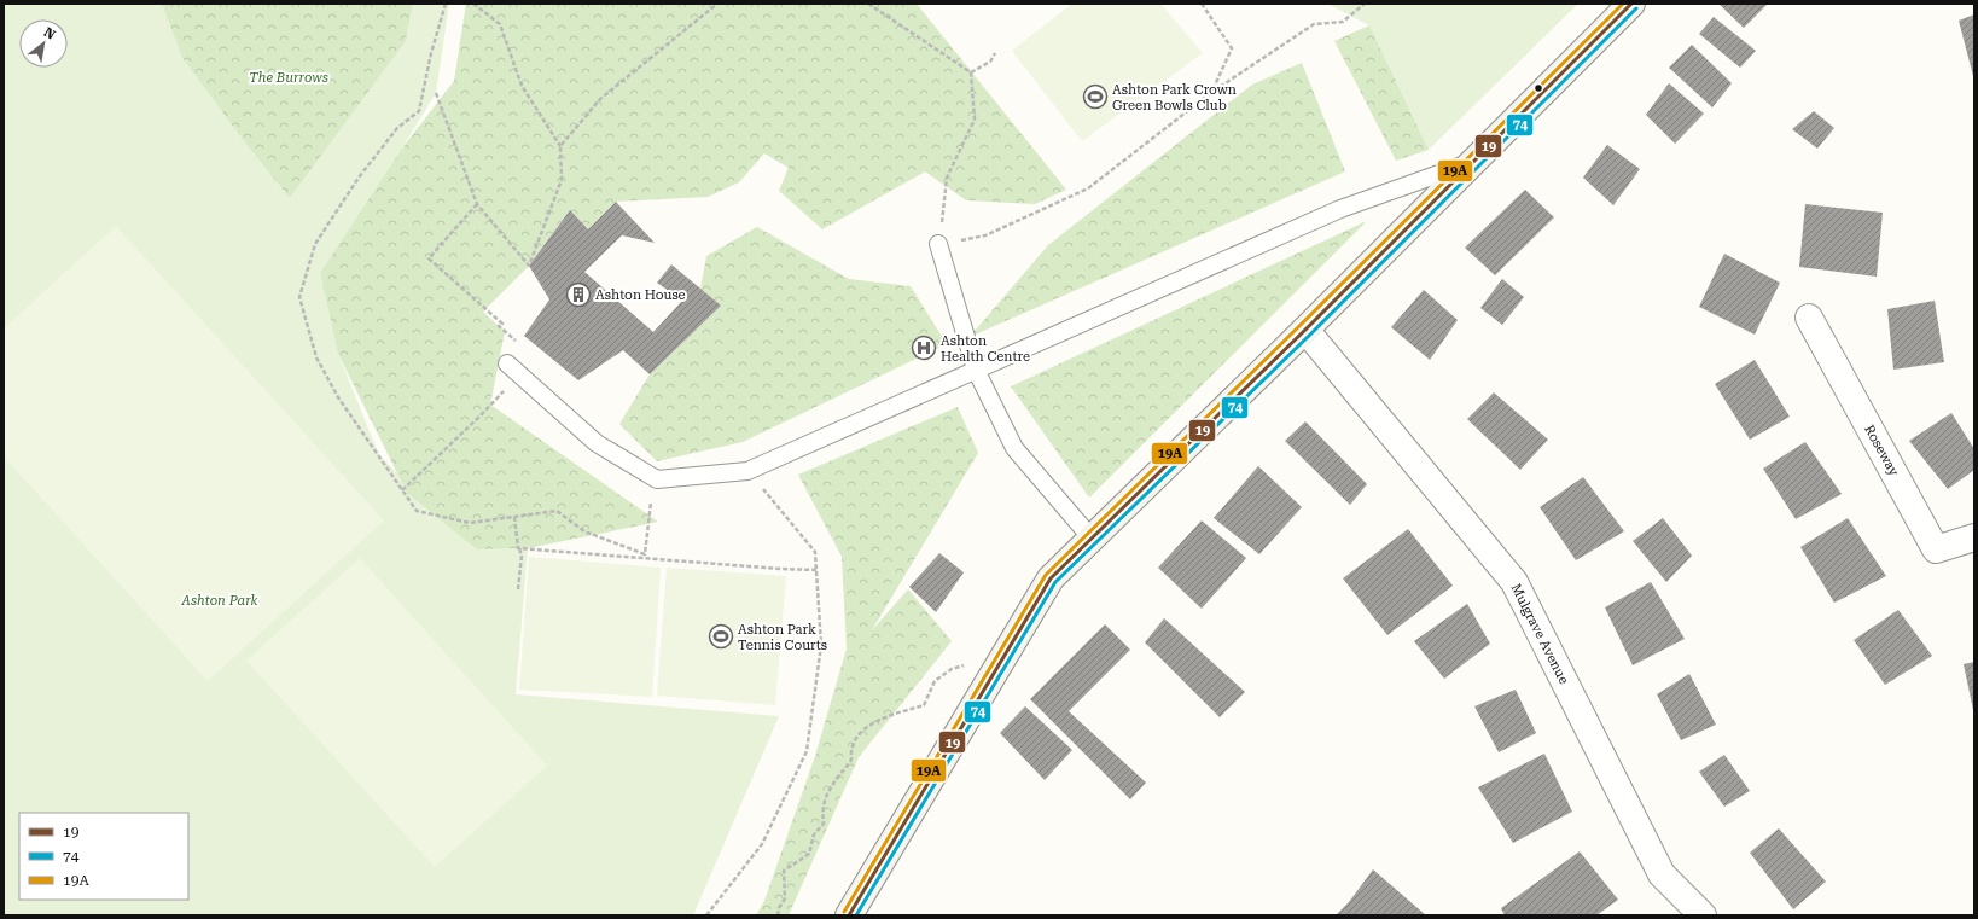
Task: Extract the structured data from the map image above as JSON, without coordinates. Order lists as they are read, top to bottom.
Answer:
{
  "streets": {
    "street": ["Roseway", "Mulgrave Avenue"]
  },
  "parks": ["The Burrows", "Ashton Park"],
  "places": {
    "sports": ["Ashton Park Crown Green Bowls Club", "Ashton Park Tennis Courts"],
    "building": ["Ashton House"],
    "hospital": ["Ashton Health Centre"]
  },
  "lines": ["transit line 19", "transit line 19A", "transit line 74"],
  "legend": ["19", "74", "19A"],
  "north": "top right"
}
